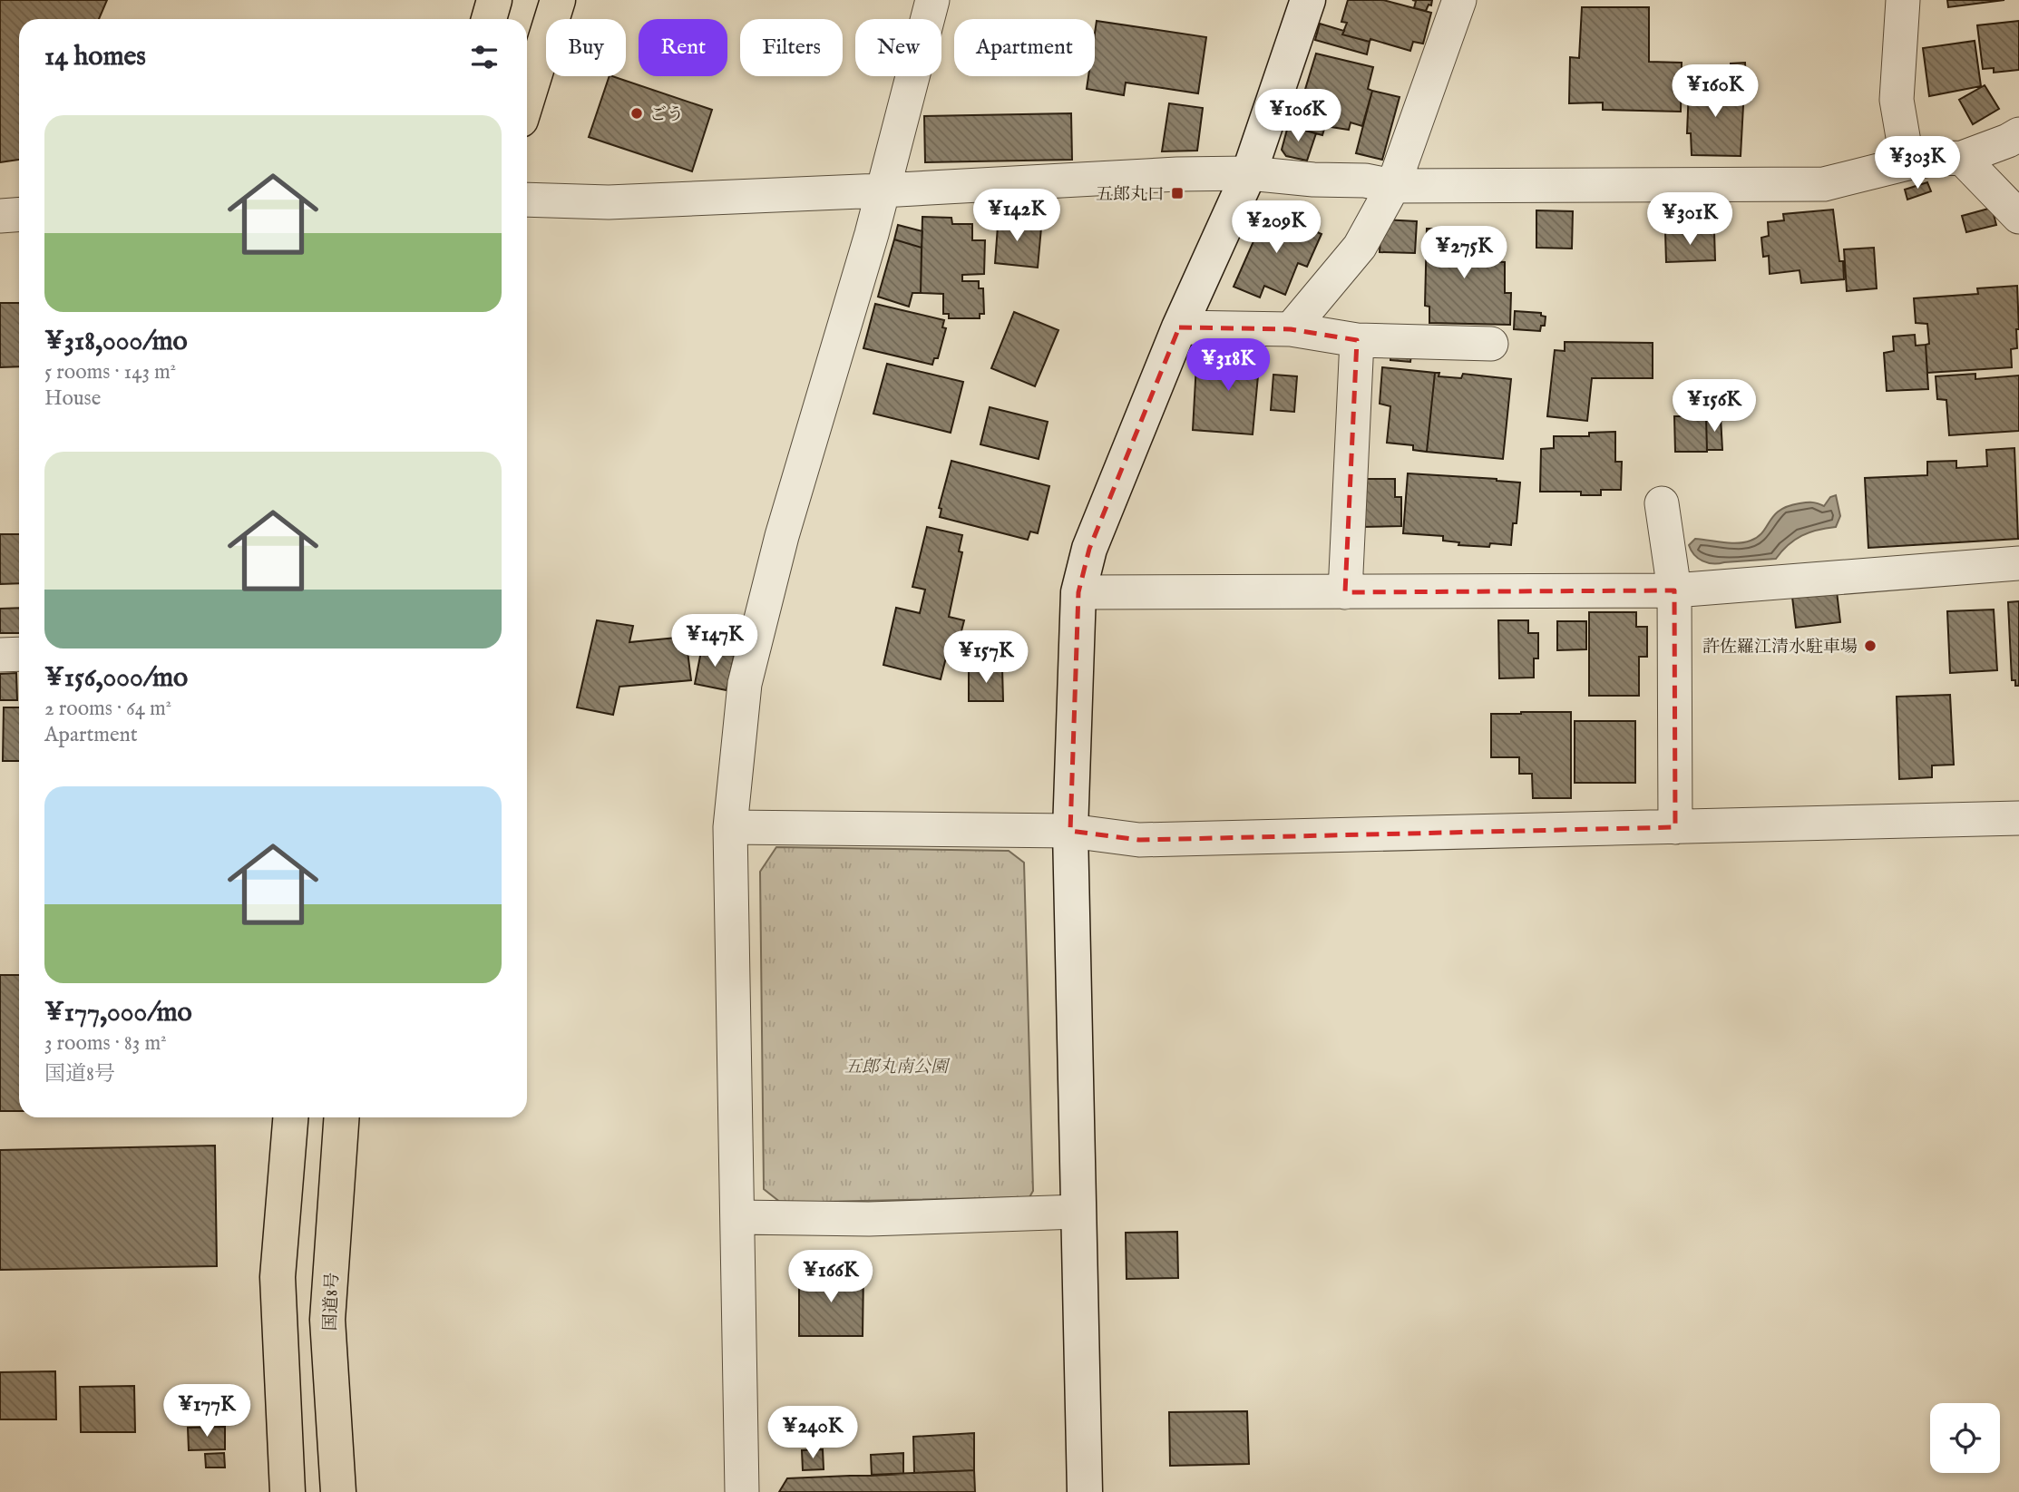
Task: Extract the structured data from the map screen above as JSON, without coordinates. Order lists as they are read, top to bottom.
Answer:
{
  "streets": {
    "highway": ["国道8号"]
  },
  "parks": ["五郎丸南公園"],
  "places": {
    "other": ["ごう", "許佐羅江清水駐車場"],
    "transit": ["五郎丸口"]
  },
  "page": {
    "chip": [
      "Buy",
      "Rent",
      "Filters",
      "New",
      "Apartment"
    ],
    "heading": "14 homes",
    "price": [
      "¥160K",
      "¥106K",
      "¥303K",
      "¥142K",
      "¥301K",
      "¥209K",
      "¥275K",
      "¥318K",
      "¥156K",
      "¥147K",
      "¥157K",
      "¥166K",
      "¥177K",
      "¥240K"
    ],
    "list": [
      {
        "name": "¥318,000/mo",
        "note": "5 rooms · 143 m² · House"
      },
      {
        "name": "¥156,000/mo",
        "note": "2 rooms · 64 m² · Apartment"
      },
      {
        "name": "¥177,000/mo",
        "note": "3 rooms · 83 m² · 国道8号"
      }
    ]
  }
}
